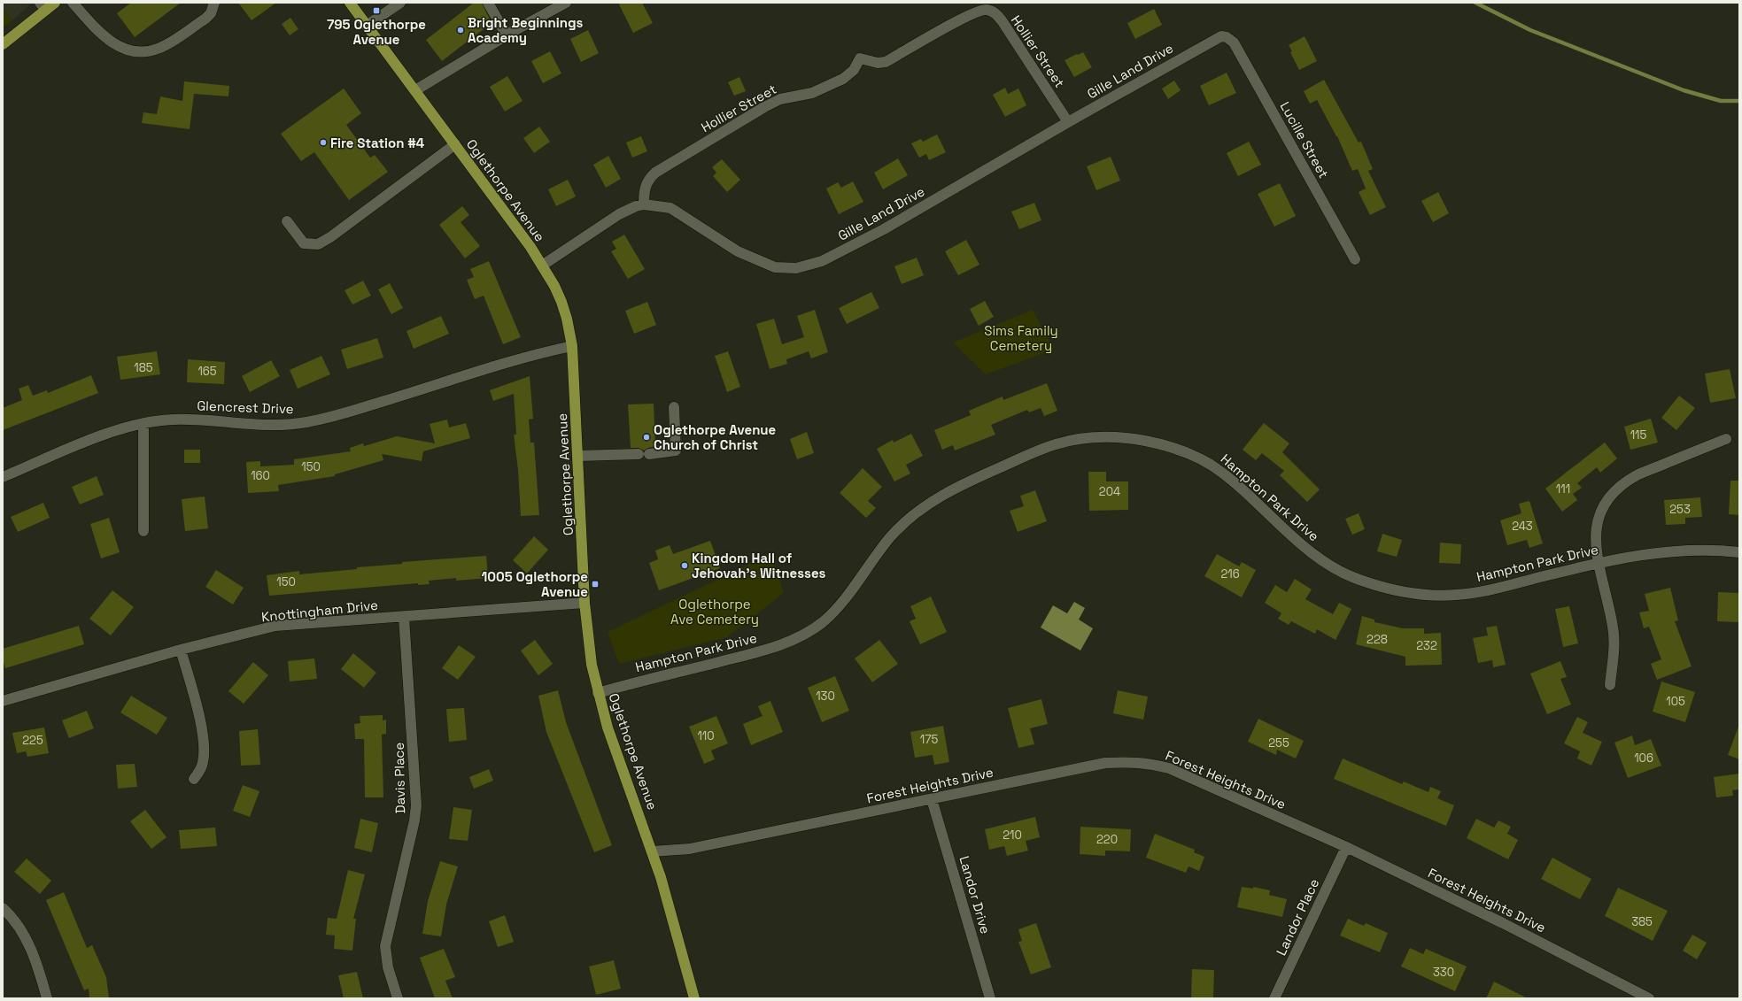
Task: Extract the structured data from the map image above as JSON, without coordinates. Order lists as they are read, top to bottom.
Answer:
{
  "streets": {
    "main road": ["Oglethorpe Avenue"],
    "street": [
      "Hollier Street",
      "Gille Land Drive",
      "Lucille Street",
      "Glencrest Drive",
      "Hampton Park Drive",
      "Knottingham Drive",
      "Davis Place",
      "Forest Heights Drive",
      "Landor Drive",
      "Landor Place"
    ]
  },
  "crossings": [
    ["Hollier Street", "Gille Land Drive"],
    ["Gille Land Drive", "Lucille Street"],
    ["Gille Land Drive", "Oglethorpe Avenue"],
    ["Oglethorpe Avenue", "Glencrest Drive"],
    ["Oglethorpe Avenue", "Hampton Park Drive"],
    ["Oglethorpe Avenue", "Knottingham Drive"],
    ["Oglethorpe Avenue", "Forest Heights Drive"],
    ["Knottingham Drive", "Davis Place"],
    ["Forest Heights Drive", "Landor Drive"],
    ["Forest Heights Drive", "Landor Place"]
  ],
  "parks": ["Sims Family Cemetery", "Oglethorpe Ave Cemetery"],
  "places": {
    "transit": ["795 Oglethorpe Avenue", "1005 Oglethorpe Avenue"],
    "other": [
      "Bright Beginnings Academy",
      "Fire Station #4",
      "Oglethorpe Avenue Church of Christ",
      "Kingdom Hall of Jehovah’s Witnesses"
    ]
  },
  "house_numbers": [
    "185",
    "165",
    "115",
    "150",
    "160",
    "111",
    "204",
    "253",
    "243",
    "216",
    "150",
    "228",
    "232",
    "130",
    "105",
    "110",
    "175",
    "225",
    "255",
    "106",
    "210",
    "220",
    "385",
    "330"
  ]
}
